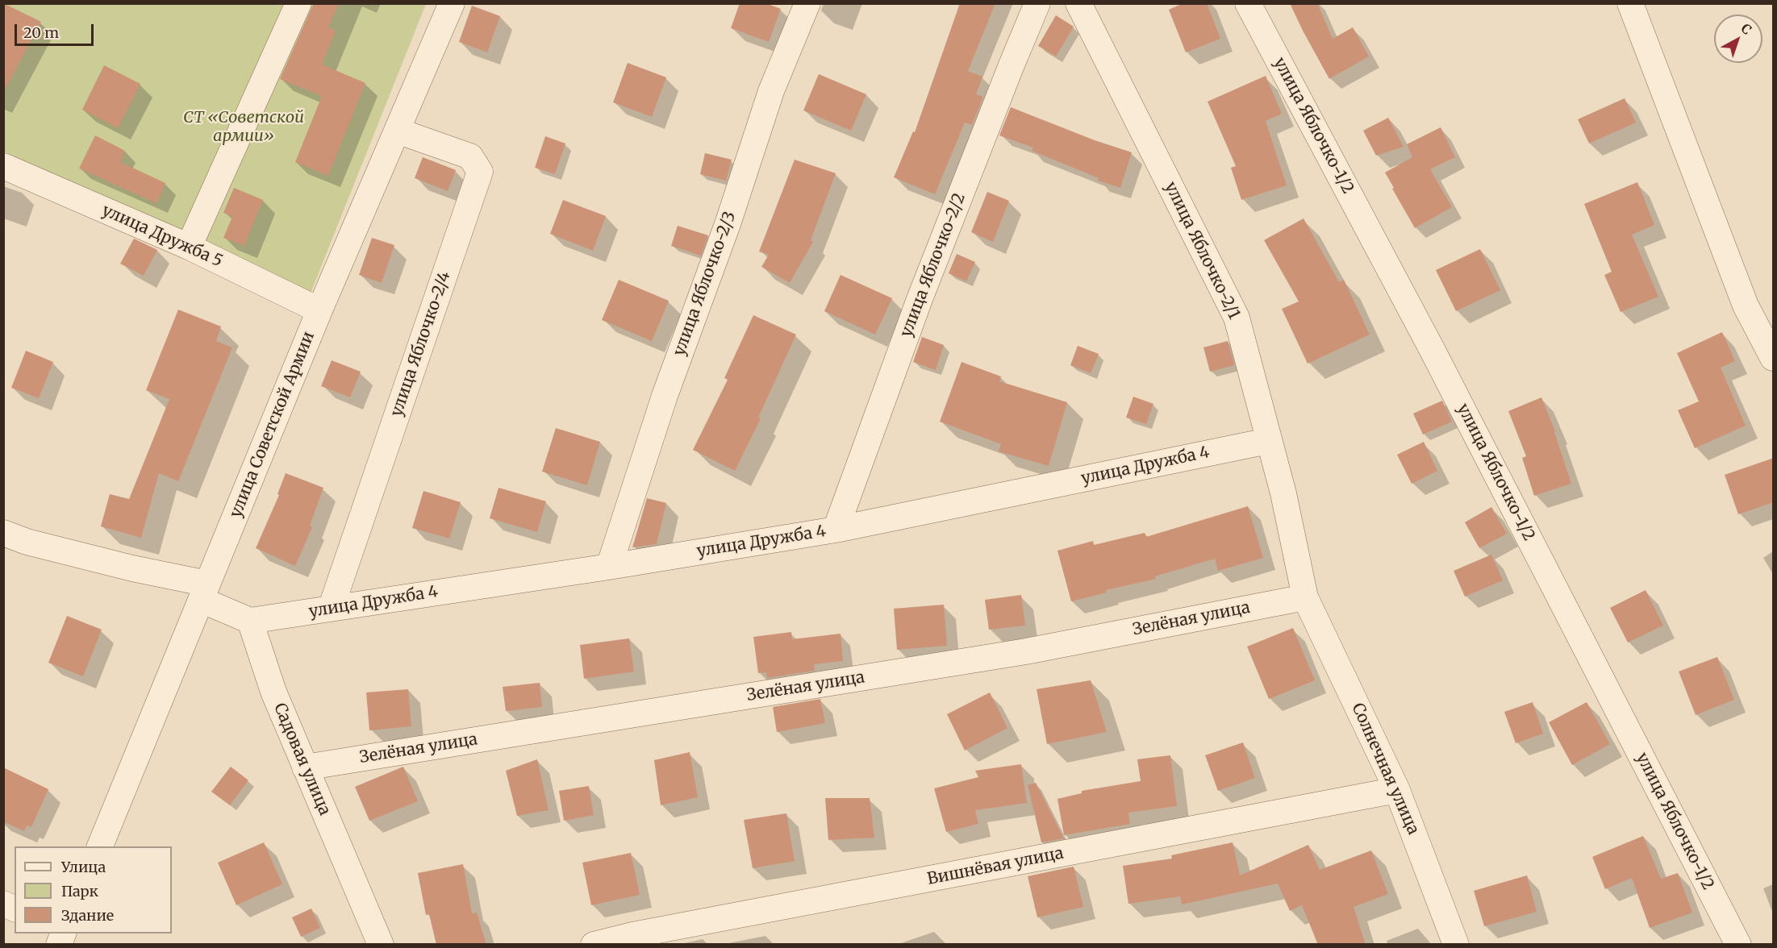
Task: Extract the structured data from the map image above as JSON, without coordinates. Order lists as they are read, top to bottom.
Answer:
{
  "streets": {
    "street": [
      "улица Яблочко-1/2",
      "улица Дружба 5",
      "улица Яблочко-2/1",
      "улица Яблочко-2/2",
      "улица Яблочко-2/3",
      "улица Яблочко-2/4",
      "улица Советской Армии",
      "улица Дружба 4",
      "Зелёная улица",
      "Садовая улица",
      "Солнечная улица",
      "Вишнёвая улица"
    ]
  },
  "crossings": [
    ["улица Дружба 5", "улица Советской Армии"],
    ["улица Яблочко-2/1", "улица Дружба 4"],
    ["улица Яблочко-2/1", "Зелёная улица"],
    ["улица Яблочко-2/1", "Солнечная улица"],
    ["улица Яблочко-2/2", "улица Дружба 4"],
    ["улица Яблочко-2/3", "улица Дружба 4"],
    ["улица Яблочко-2/4", "улица Советской Армии"],
    ["улица Яблочко-2/4", "улица Дружба 4"],
    ["улица Дружба 4", "Садовая улица"],
    ["Зелёная улица", "Садовая улица"],
    ["Зелёная улица", "Солнечная улица"],
    ["Солнечная улица", "Вишнёвая улица"]
  ],
  "parks": ["СТ «Советской армии»"],
  "legend": ["Улица", "Парк", "Здание"],
  "scale_bar": "20 m",
  "north": "top right"
}
